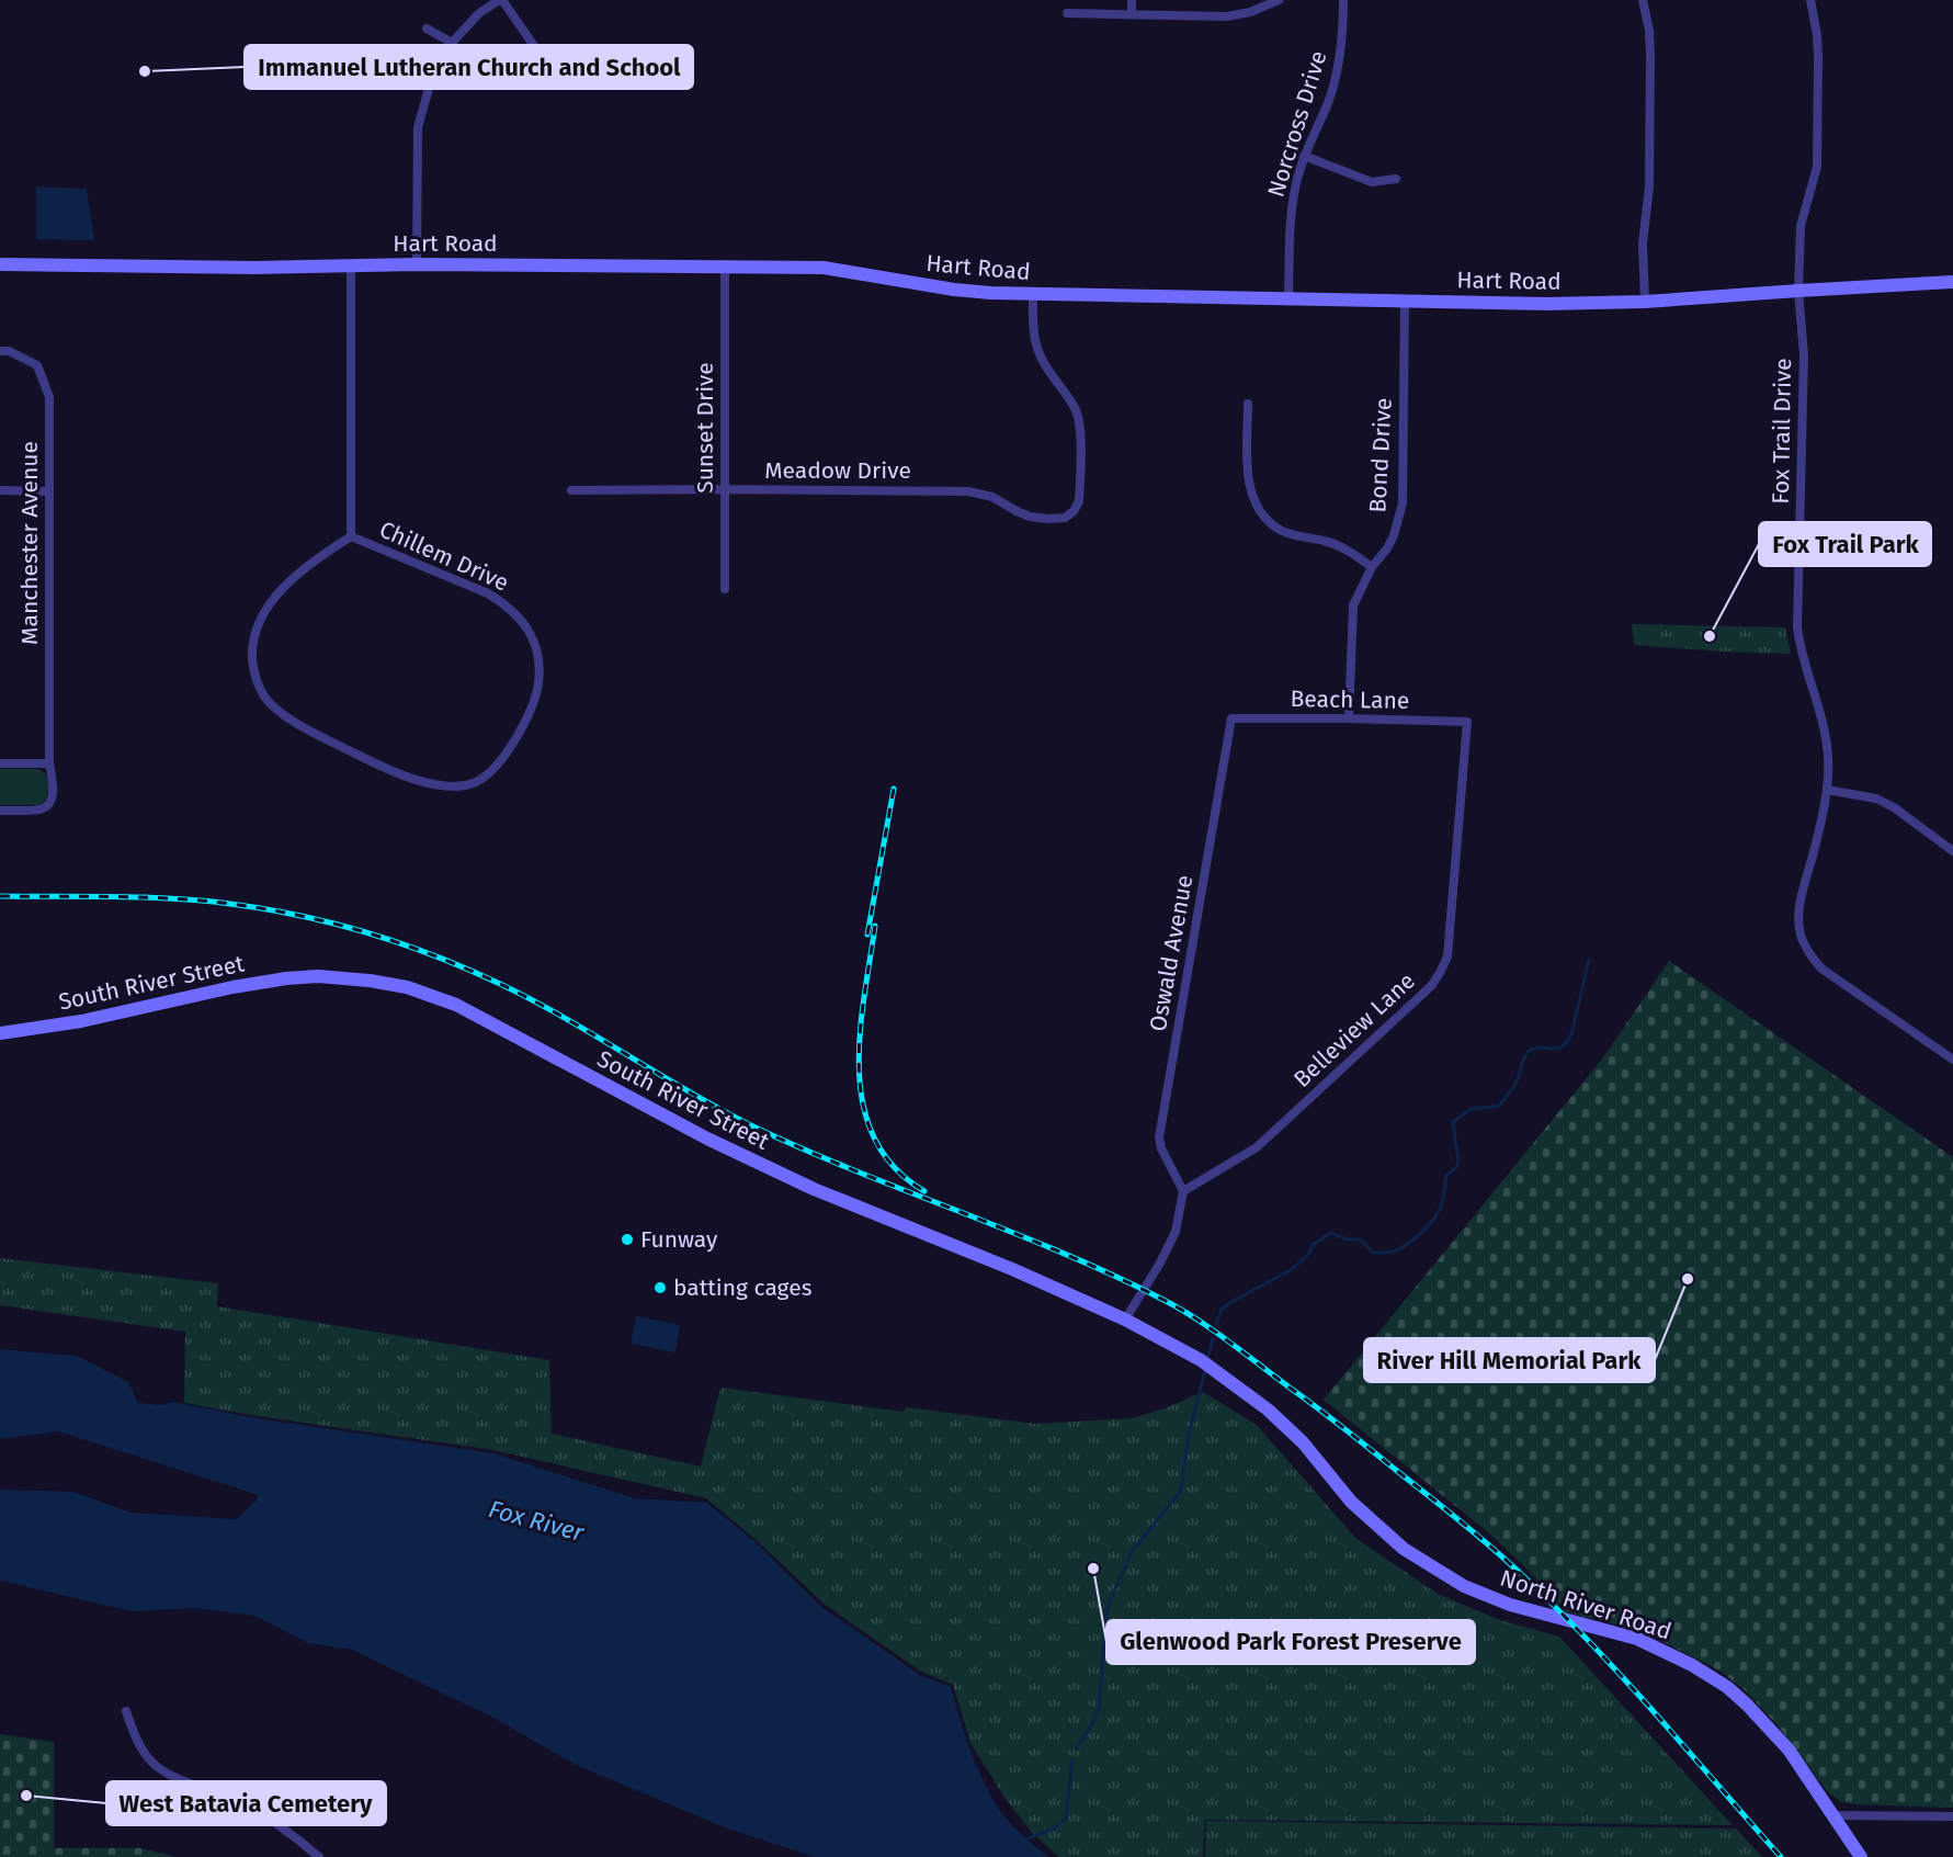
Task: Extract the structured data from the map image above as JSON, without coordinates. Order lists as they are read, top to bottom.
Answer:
{
  "streets": {
    "main road": ["Hart Road", "South River Street", "North River Road"],
    "street": [
      "Norcross Drive",
      "Sunset Drive",
      "Fox Trail Drive",
      "Bond Drive",
      "Meadow Drive",
      "Manchester Avenue",
      "Chillem Drive",
      "Beach Lane",
      "Oswald Avenue",
      "Belleview Lane"
    ]
  },
  "crossings": [
    ["Norcross Drive", "Hart Road"],
    ["Hart Road", "Sunset Drive"],
    ["Hart Road", "Fox Trail Drive"],
    ["Hart Road", "Bond Drive"],
    ["Hart Road", "Meadow Drive"],
    ["Hart Road", "Chillem Drive"],
    ["Sunset Drive", "Meadow Drive"],
    ["Bond Drive", "Beach Lane"],
    ["Beach Lane", "Oswald Avenue"],
    ["Beach Lane", "Belleview Lane"],
    ["Oswald Avenue", "Belleview Lane"],
    ["South River Street", "North River Road"]
  ],
  "water": ["Fox River"],
  "places": [
    "Immanuel Lutheran Church and School",
    "Fox Trail Park",
    "Funway",
    "River Hill Memorial Park",
    "batting cages",
    "Glenwood Park Forest Preserve",
    "West Batavia Cemetery"
  ]
}
